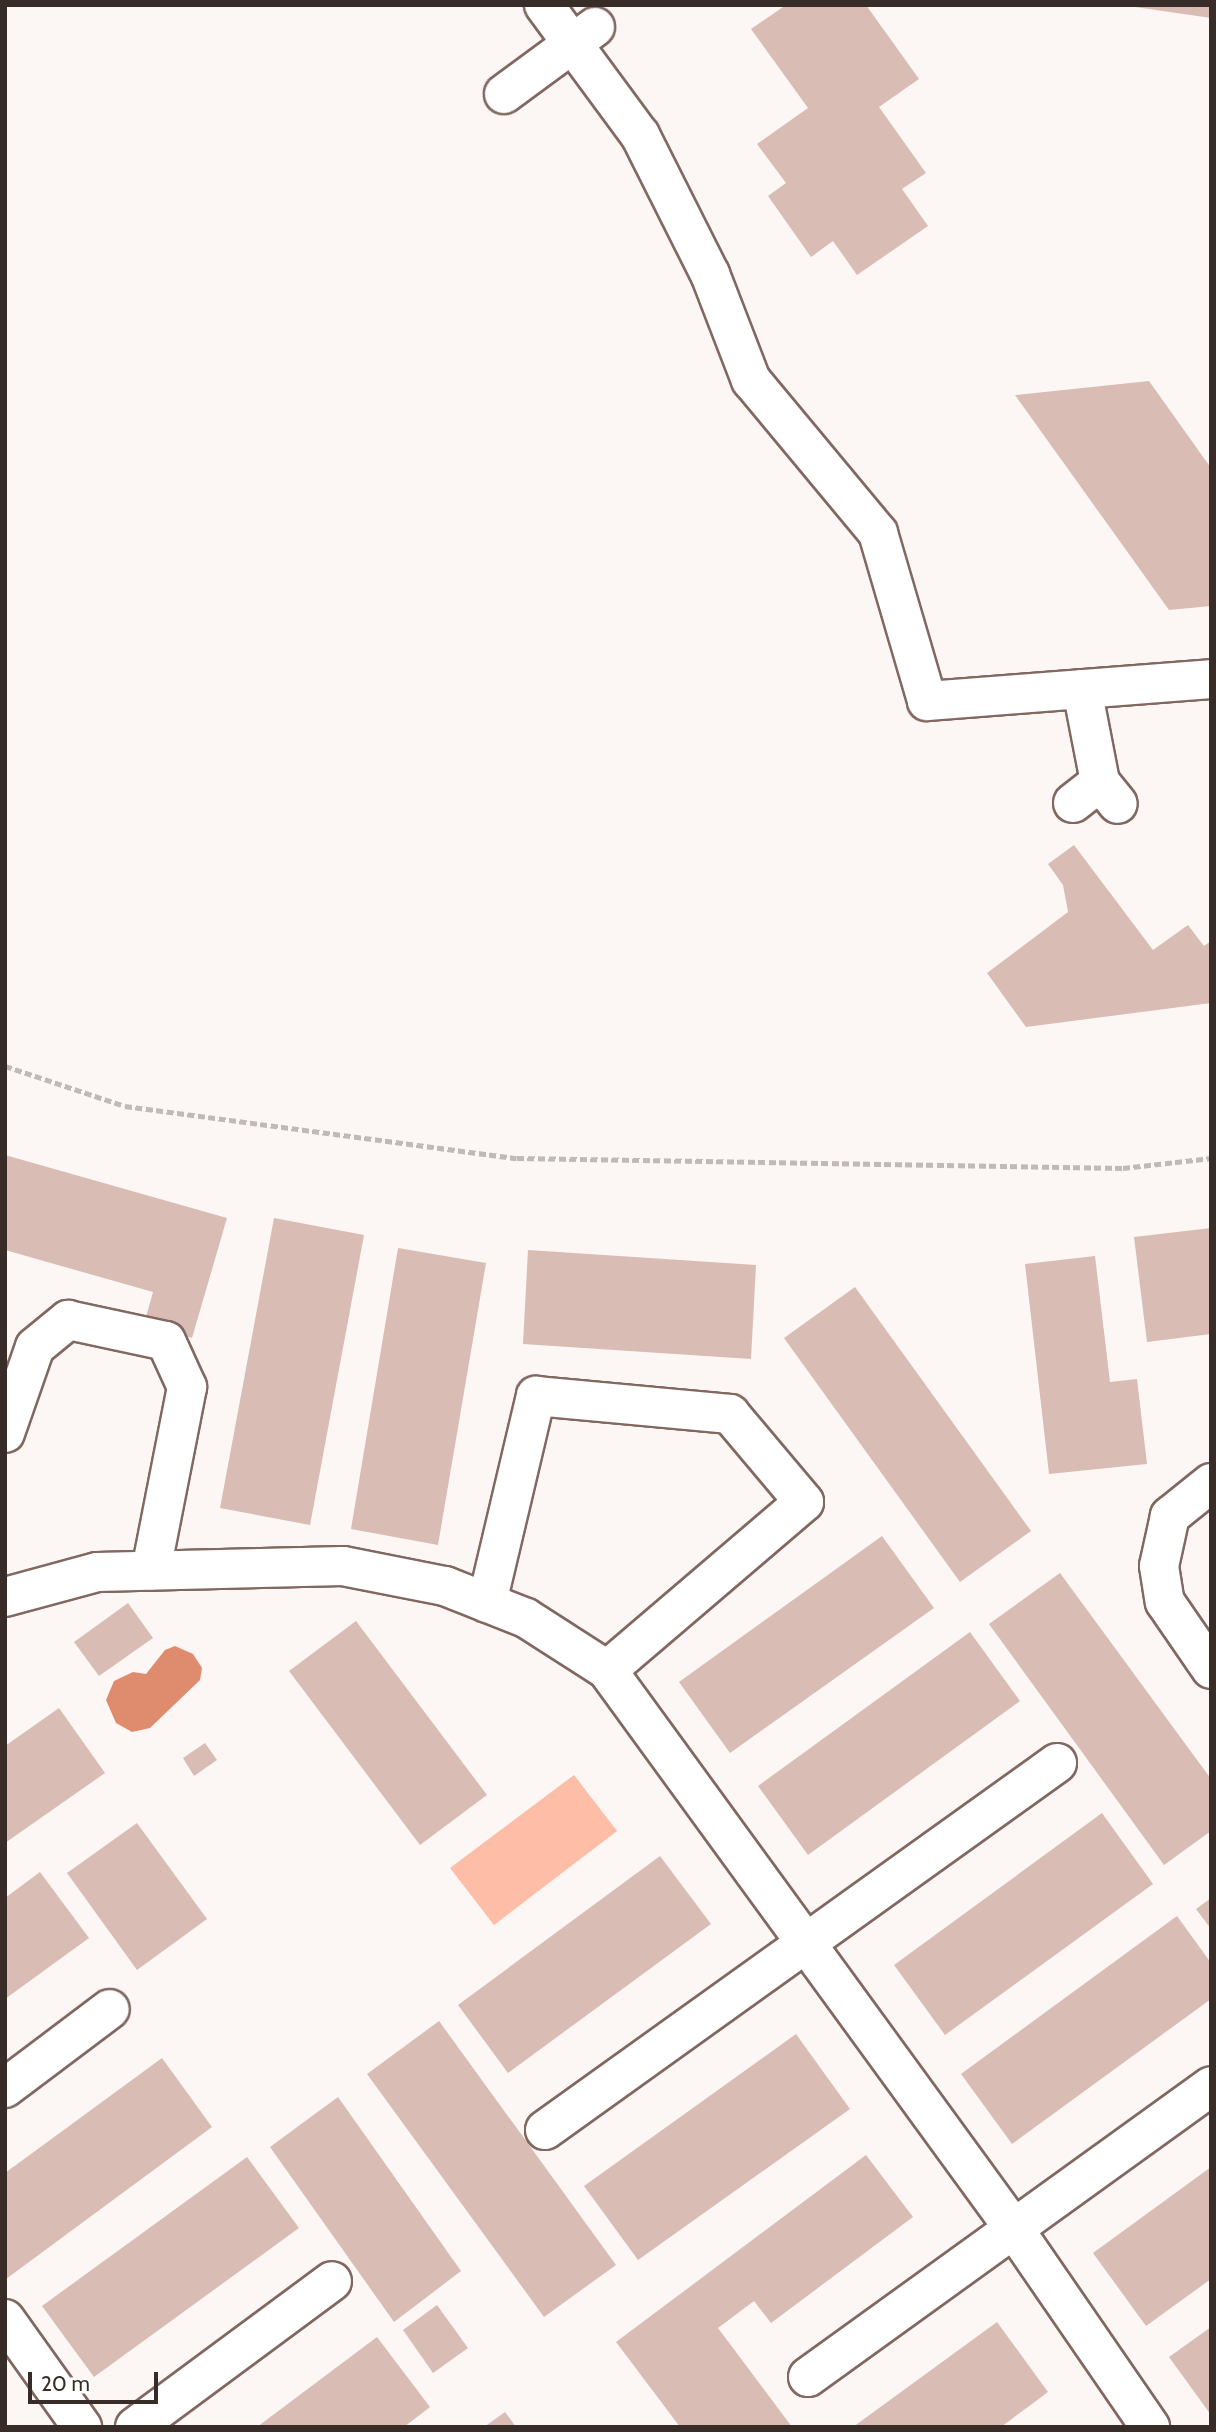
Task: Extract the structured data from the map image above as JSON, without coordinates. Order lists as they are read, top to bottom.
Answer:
{
  "scale_bar": "20 m"
}
